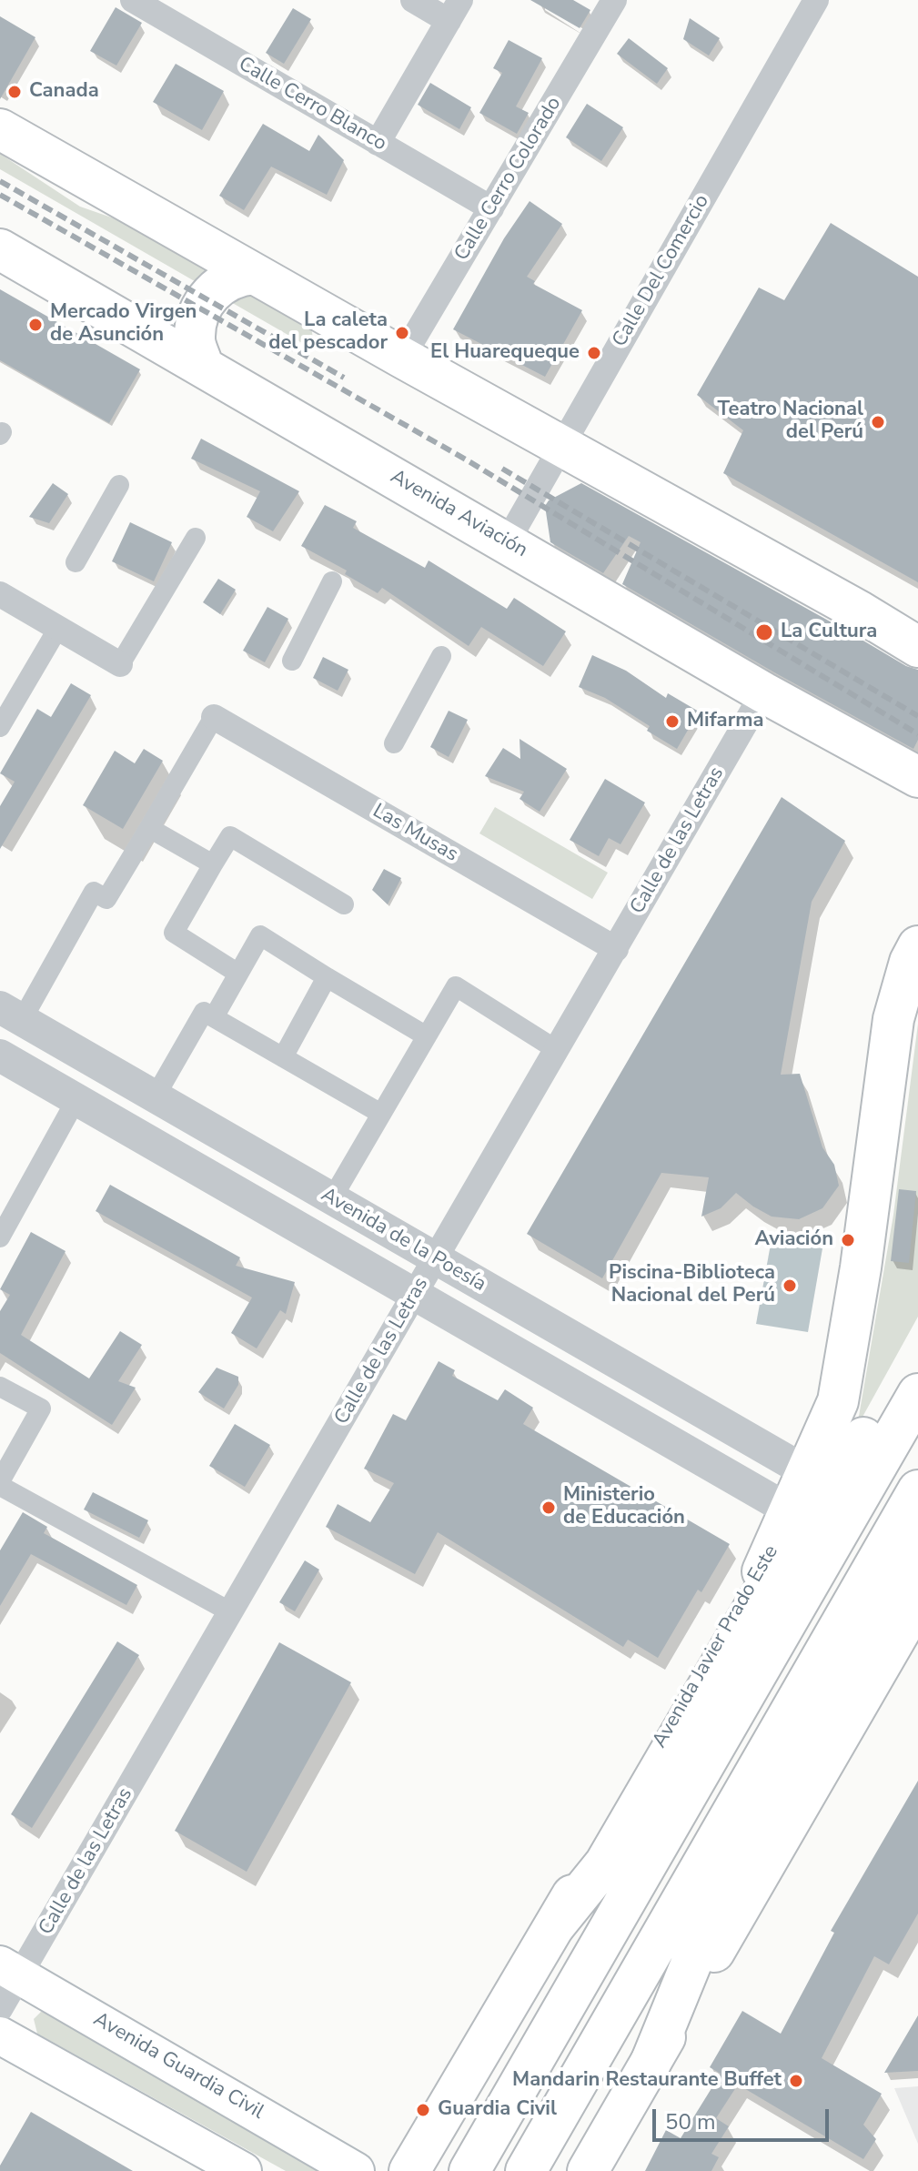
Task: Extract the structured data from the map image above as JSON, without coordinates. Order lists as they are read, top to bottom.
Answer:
{
  "streets": {
    "main road": ["Avenida Aviación", "Avenida Javier Prado Este", "Avenida Guardia Civil"],
    "street": [
      "Calle Cerro Blanco",
      "Calle Cerro Colorado",
      "Calle Del Comercio",
      "Las Musas",
      "Calle de las Letras",
      "Avenida de la Poesía"
    ]
  },
  "crossings": [
    ["Calle Cerro Blanco", "Calle Cerro Colorado"],
    ["Calle Del Comercio", "Avenida Aviación"],
    ["Avenida Aviación", "Calle de las Letras"],
    ["Las Musas", "Calle de las Letras"],
    ["Calle de las Letras", "Avenida de la Poesía"],
    ["Calle de las Letras", "Avenida Guardia Civil"],
    ["Avenida de la Poesía", "Avenida Javier Prado Este"]
  ],
  "places": [
    "Canada",
    "Mercado Virgen de Asunción",
    "La caleta del pescador",
    "El Huarequeque",
    "Teatro Nacional del Perú",
    "La Cultura",
    "Mifarma",
    "Aviación",
    "Piscina-Biblioteca Nacional del Perú",
    "Ministerio de Educación",
    "Mandarin Restaurante Buffet",
    "Guardia Civil"
  ],
  "scale_bar": "50 m"
}
